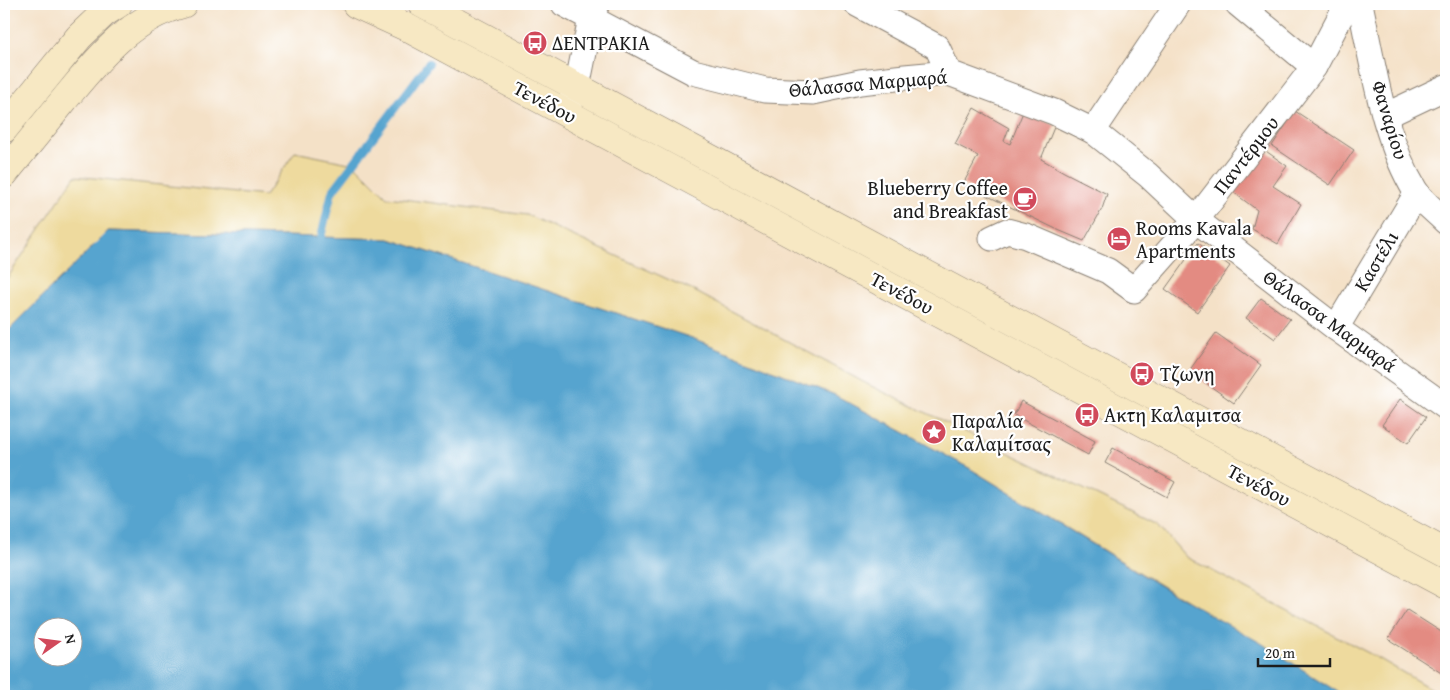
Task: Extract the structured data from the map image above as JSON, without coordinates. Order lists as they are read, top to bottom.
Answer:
{
  "streets": {
    "main road": ["Τενέδου"],
    "street": [
      "Θάλασσα Μαρμαρά",
      "Φαναρίου",
      "Παντέρμου",
      "Καστέλι"
    ]
  },
  "crossings": [
    ["Θάλασσα Μαρμαρά", "Παντέρμου"],
    ["Θάλασσα Μαρμαρά", "Καστέλι"],
    ["Φαναρίου", "Καστέλι"]
  ],
  "places": {
    "bus stop": ["ΔΕΝΤΡΑΚΙΑ", "Τζωνη", "Ακτη Καλαμιτσα"],
    "cafe": ["Blueberry Coffee and Breakfast"],
    "hotel": ["Rooms Kavala Apartments"],
    "place": ["Παραλία Καλαμίτσας"]
  },
  "scale_bar": "20 m",
  "north": "right"
}
